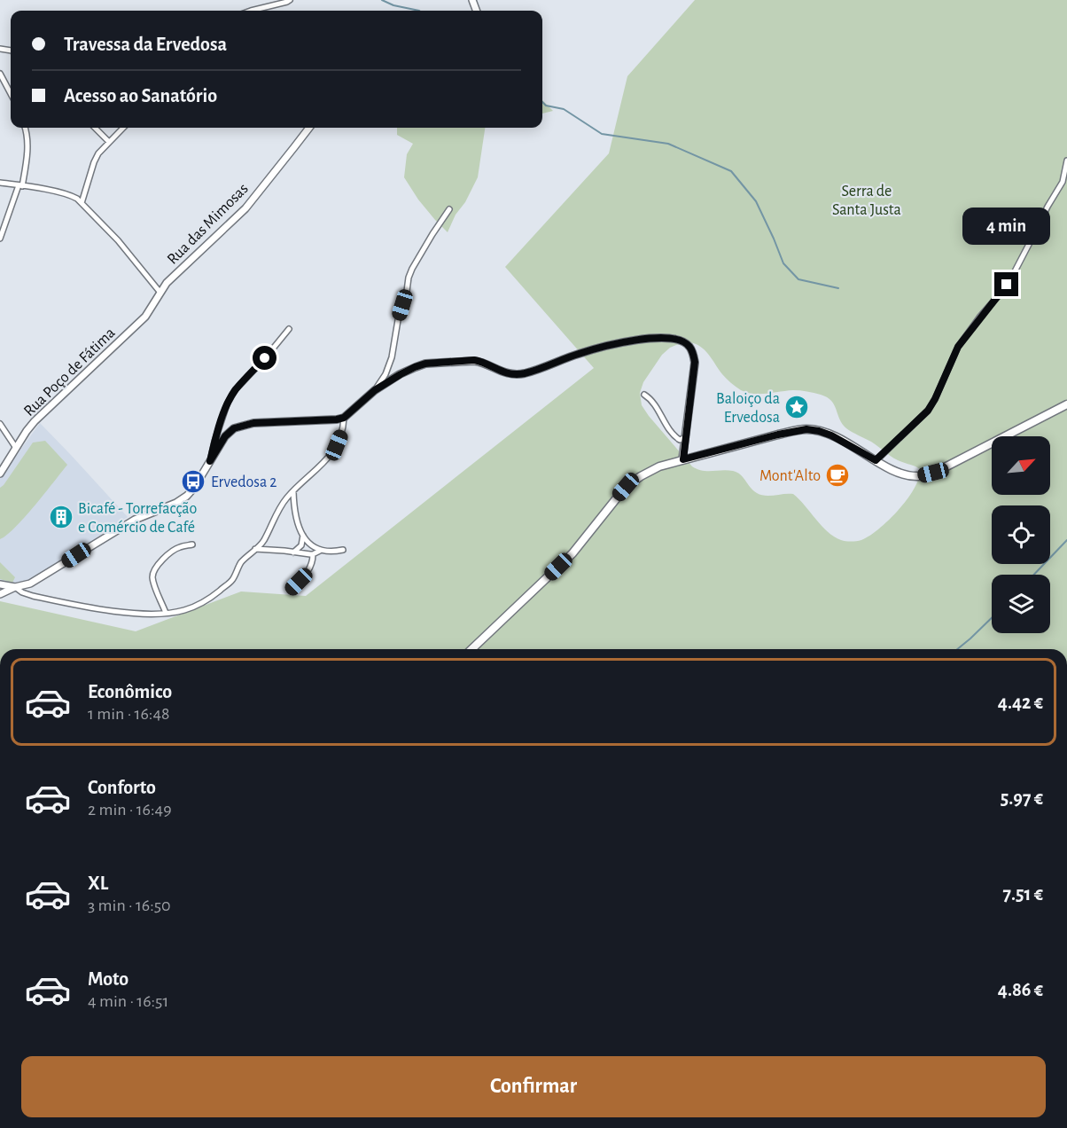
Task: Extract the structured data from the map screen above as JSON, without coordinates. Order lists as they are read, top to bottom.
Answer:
{
  "streets": {
    "street": ["Rua das Mimosas", "Rua Poço de Fátima"]
  },
  "crossings": [
    ["Rua das Mimosas", "Rua Poço de Fátima"]
  ],
  "parks": ["Serra de Santa Justa"],
  "places": {
    "place": ["Baloiço da Ervedosa"],
    "cafe": ["Mont'Alto"],
    "bus stop": ["Ervedosa 2"],
    "building": ["Bicafé - Torrefacção e Comércio de Café"]
  },
  "north": "top right",
  "page": {
    "banner": ["Travessa da Ervedosa", "Acesso ao Sanatório"],
    "bubble": "4 min",
    "list": [
      {
        "name": "Econômico",
        "note": "1 min · 16:48",
        "value": "4.42 €"
      },
      {
        "name": "Conforto",
        "note": "2 min · 16:49",
        "value": "5.97 €"
      },
      {
        "name": "XL",
        "note": "3 min · 16:50",
        "value": "7.51 €"
      },
      {
        "name": "Moto",
        "note": "4 min · 16:51",
        "value": "4.86 €"
      }
    ],
    "buttons": "Confirmar"
  }
}
